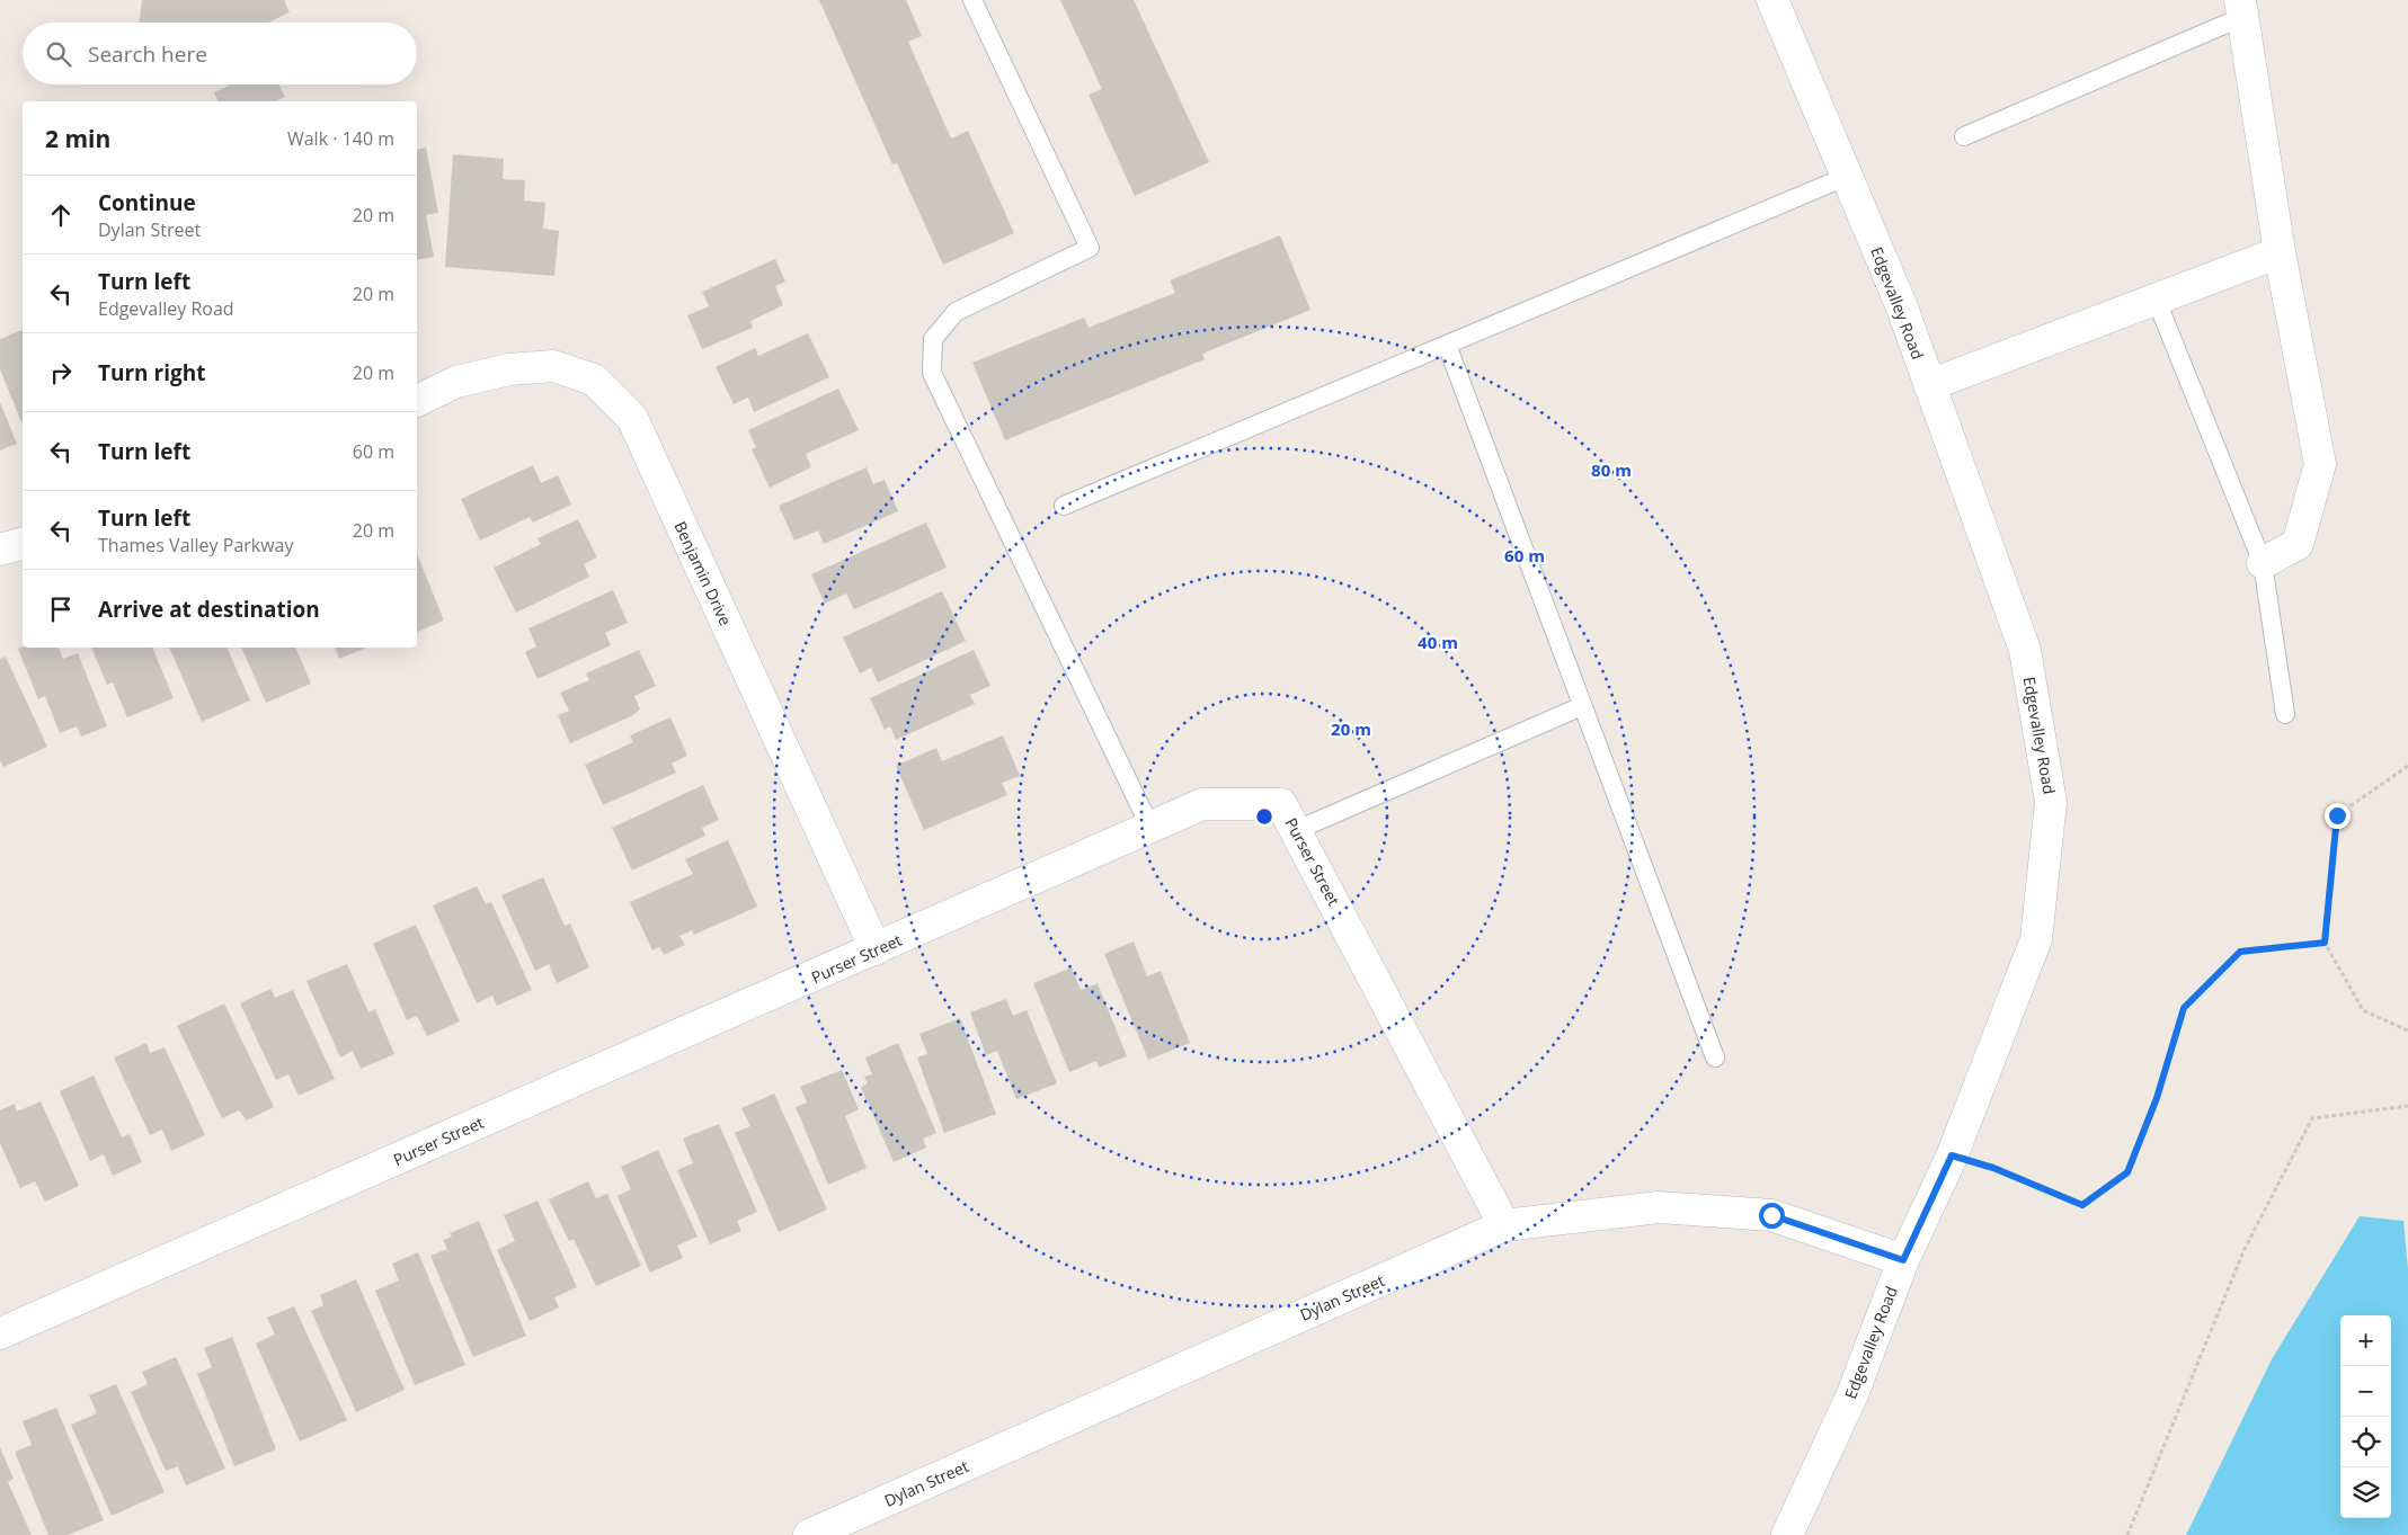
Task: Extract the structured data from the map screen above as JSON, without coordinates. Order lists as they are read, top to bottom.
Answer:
{
  "streets": {
    "street": [
      "Edgevalley Road",
      "Benjamin Drive",
      "Purser Street",
      "Dylan Street"
    ]
  },
  "crossings": [
    ["Edgevalley Road", "Dylan Street"],
    ["Benjamin Drive", "Purser Street"],
    ["Purser Street", "Dylan Street"]
  ],
  "page": {
    "search": "Search here",
    "heading": ["2 min", "Walk · 140 m"],
    "list": [
      ["Continue", "Dylan Street", "20 m"],
      ["Turn left", "Edgevalley Road", "20 m"],
      ["Turn right", "20 m"],
      ["Turn left", "60 m"],
      ["Turn left", "Thames Valley Parkway", "20 m"],
      "Arrive at destination"
    ],
    "map_buttons": ["+", "−"]
  },
  "rings": [
    "80 m",
    "60 m",
    "40 m",
    "20 m"
  ]
}
